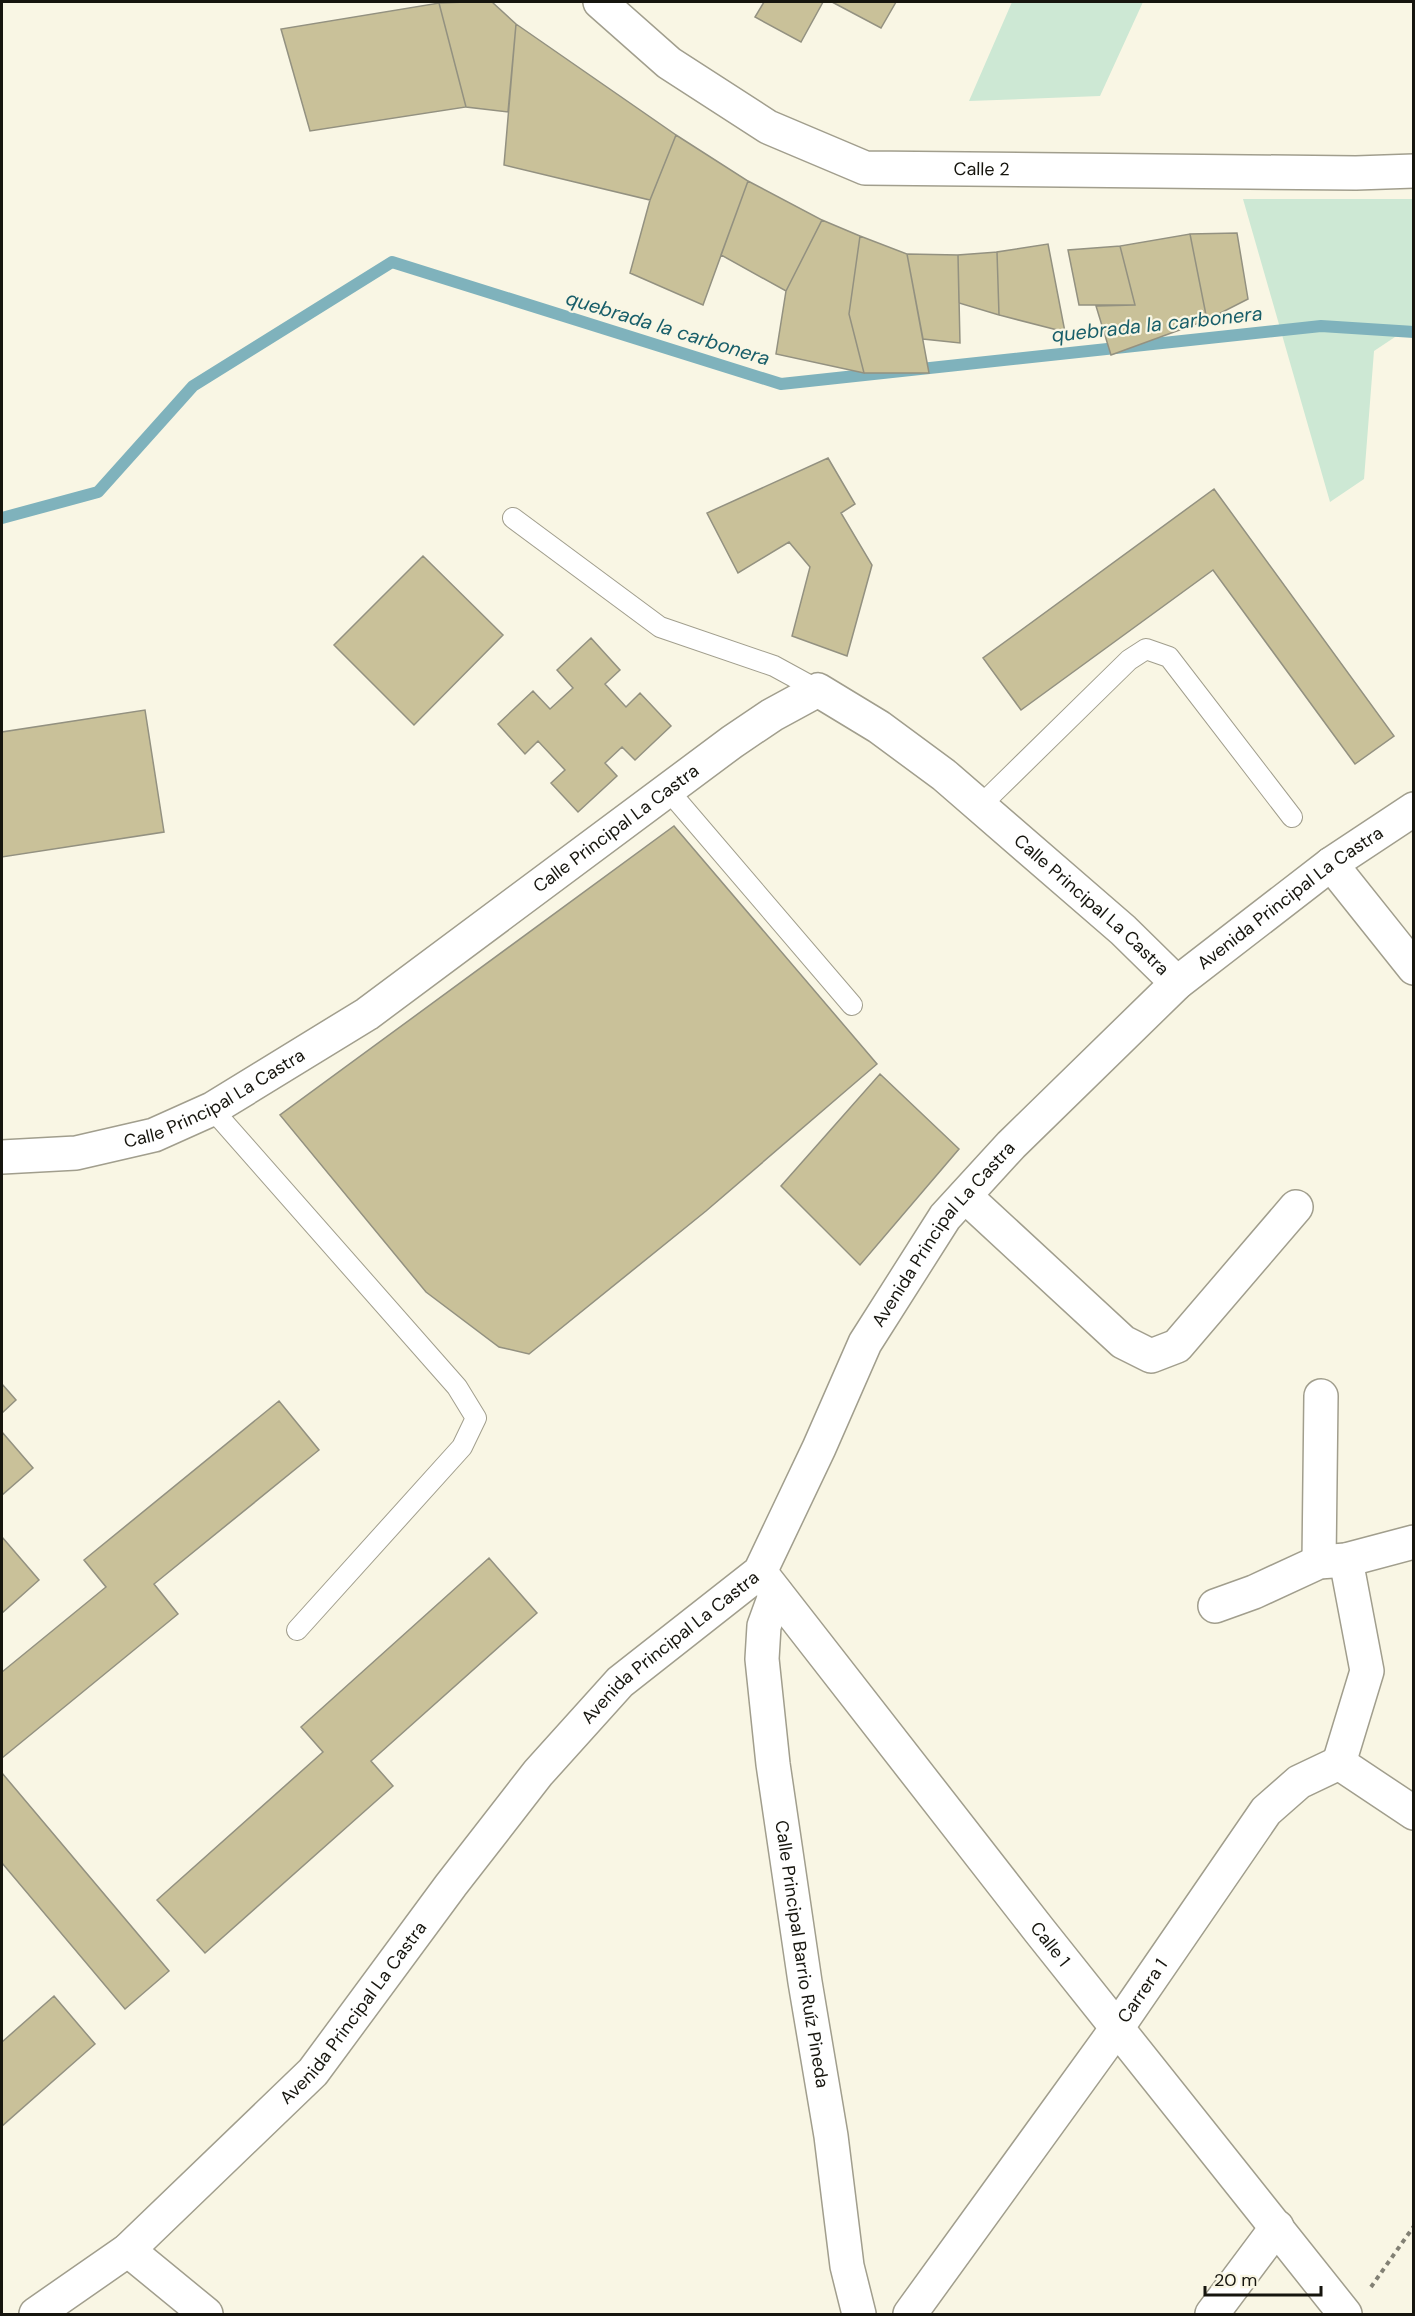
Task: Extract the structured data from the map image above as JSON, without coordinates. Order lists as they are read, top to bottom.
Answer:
{
  "streets": {
    "street": [
      "Calle 2",
      "Calle Principal La Castra",
      "Avenida Principal La Castra",
      "Calle 1",
      "Calle Principal Barrio Ruíz Pineda",
      "Carrera 1"
    ]
  },
  "crossings": [
    ["Calle Principal La Castra", "Avenida Principal La Castra"],
    ["Avenida Principal La Castra", "Calle 1"],
    ["Avenida Principal La Castra", "Calle Principal Barrio Ruíz Pineda"],
    ["Calle 1", "Calle Principal Barrio Ruíz Pineda"],
    ["Calle 1", "Carrera 1"]
  ],
  "water": ["quebrada la carbonera"],
  "scale_bar": "20 m"
}
